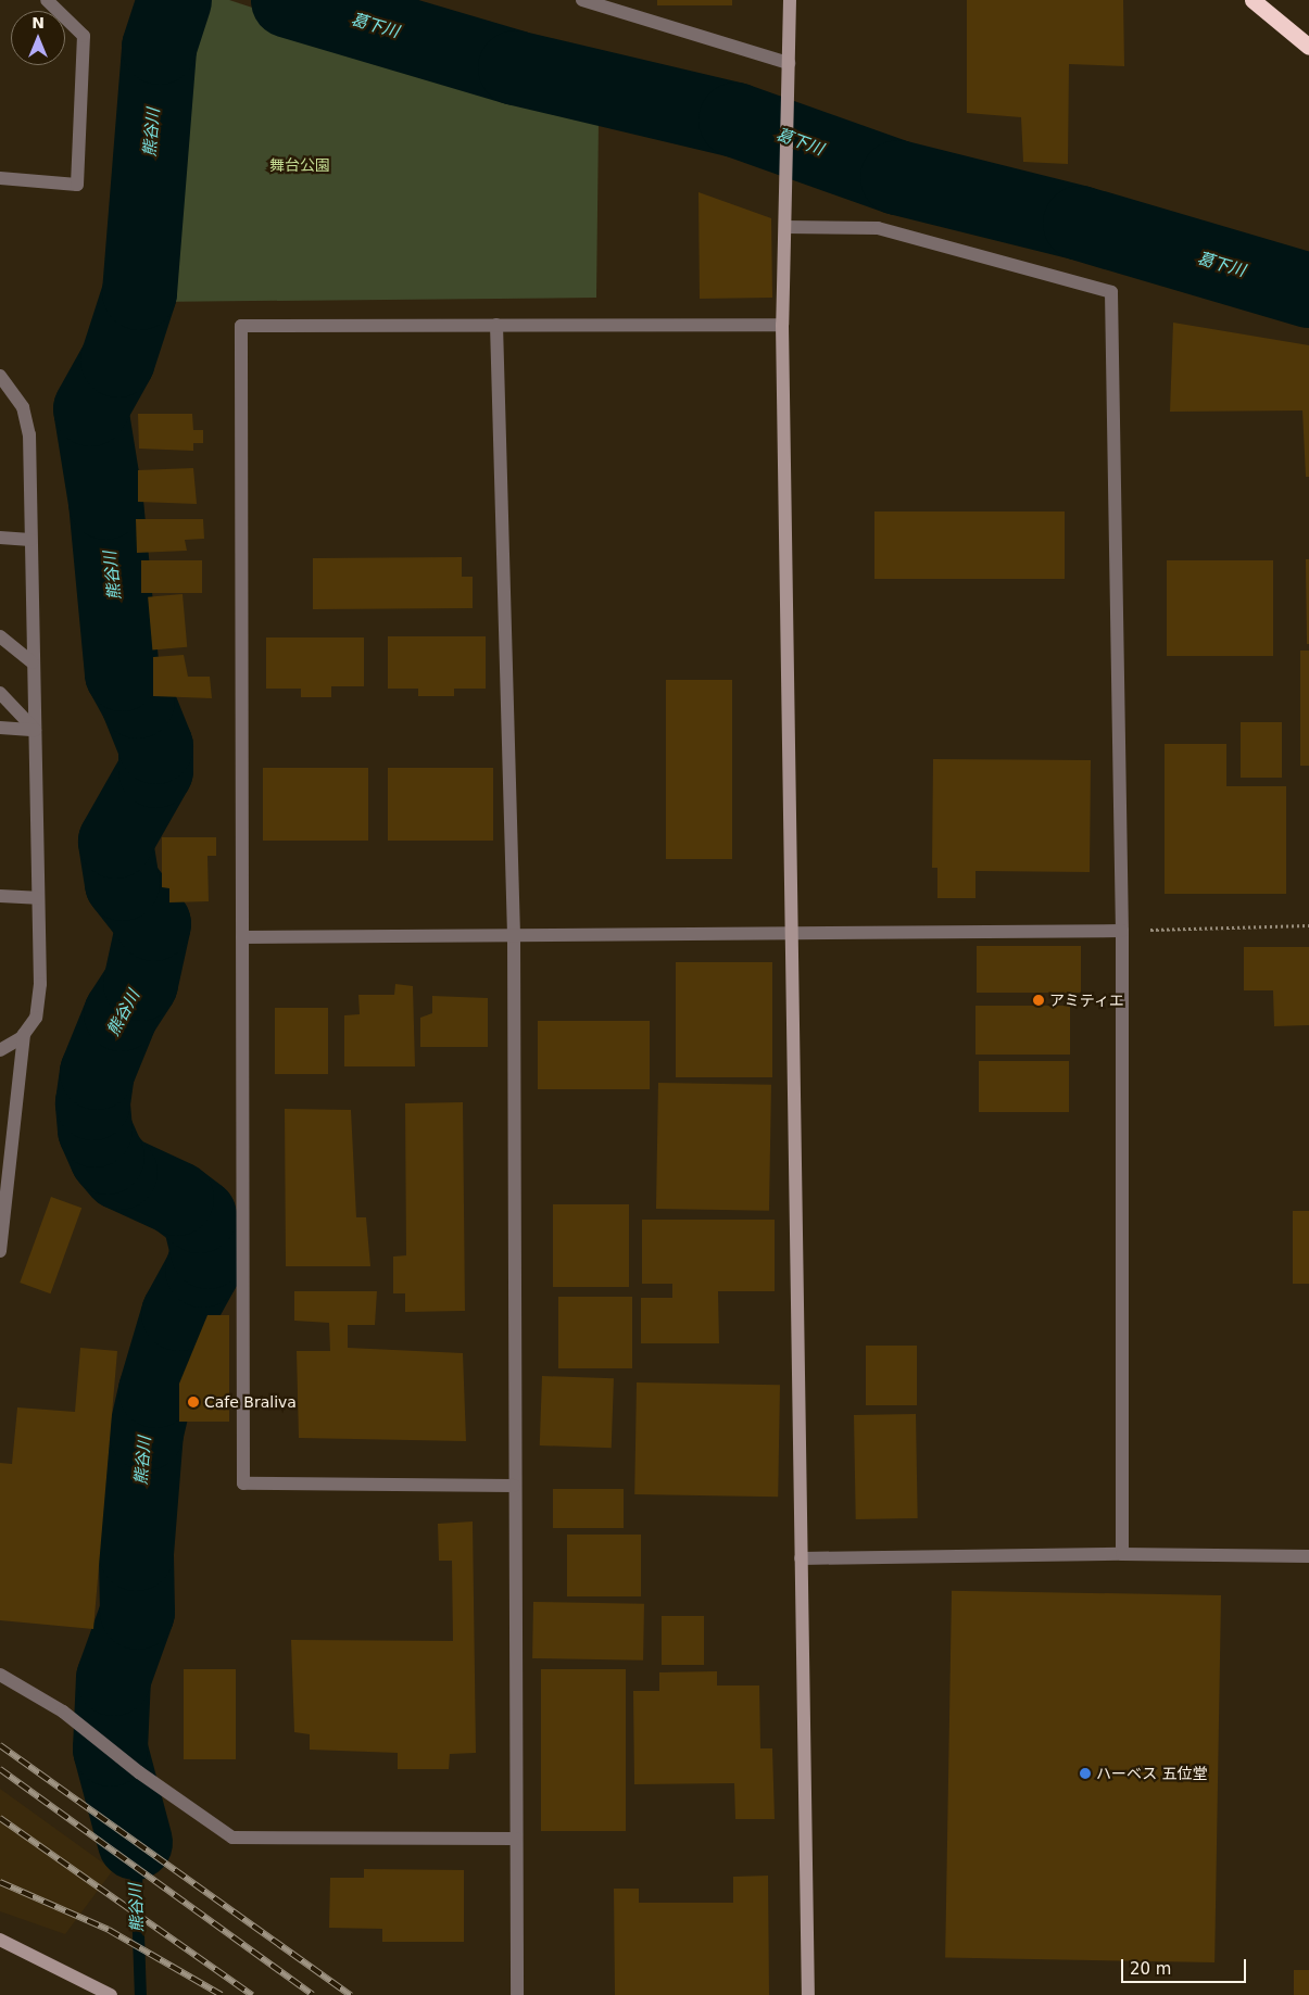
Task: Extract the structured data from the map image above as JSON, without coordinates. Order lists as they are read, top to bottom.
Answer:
{
  "water": ["葛下川", "熊谷川"],
  "parks": ["舞台公園"],
  "places": ["アミティエ", "Cafe Braliva", "ハーベス 五位堂"],
  "scale_bar": "20 m",
  "north": "top"
}
